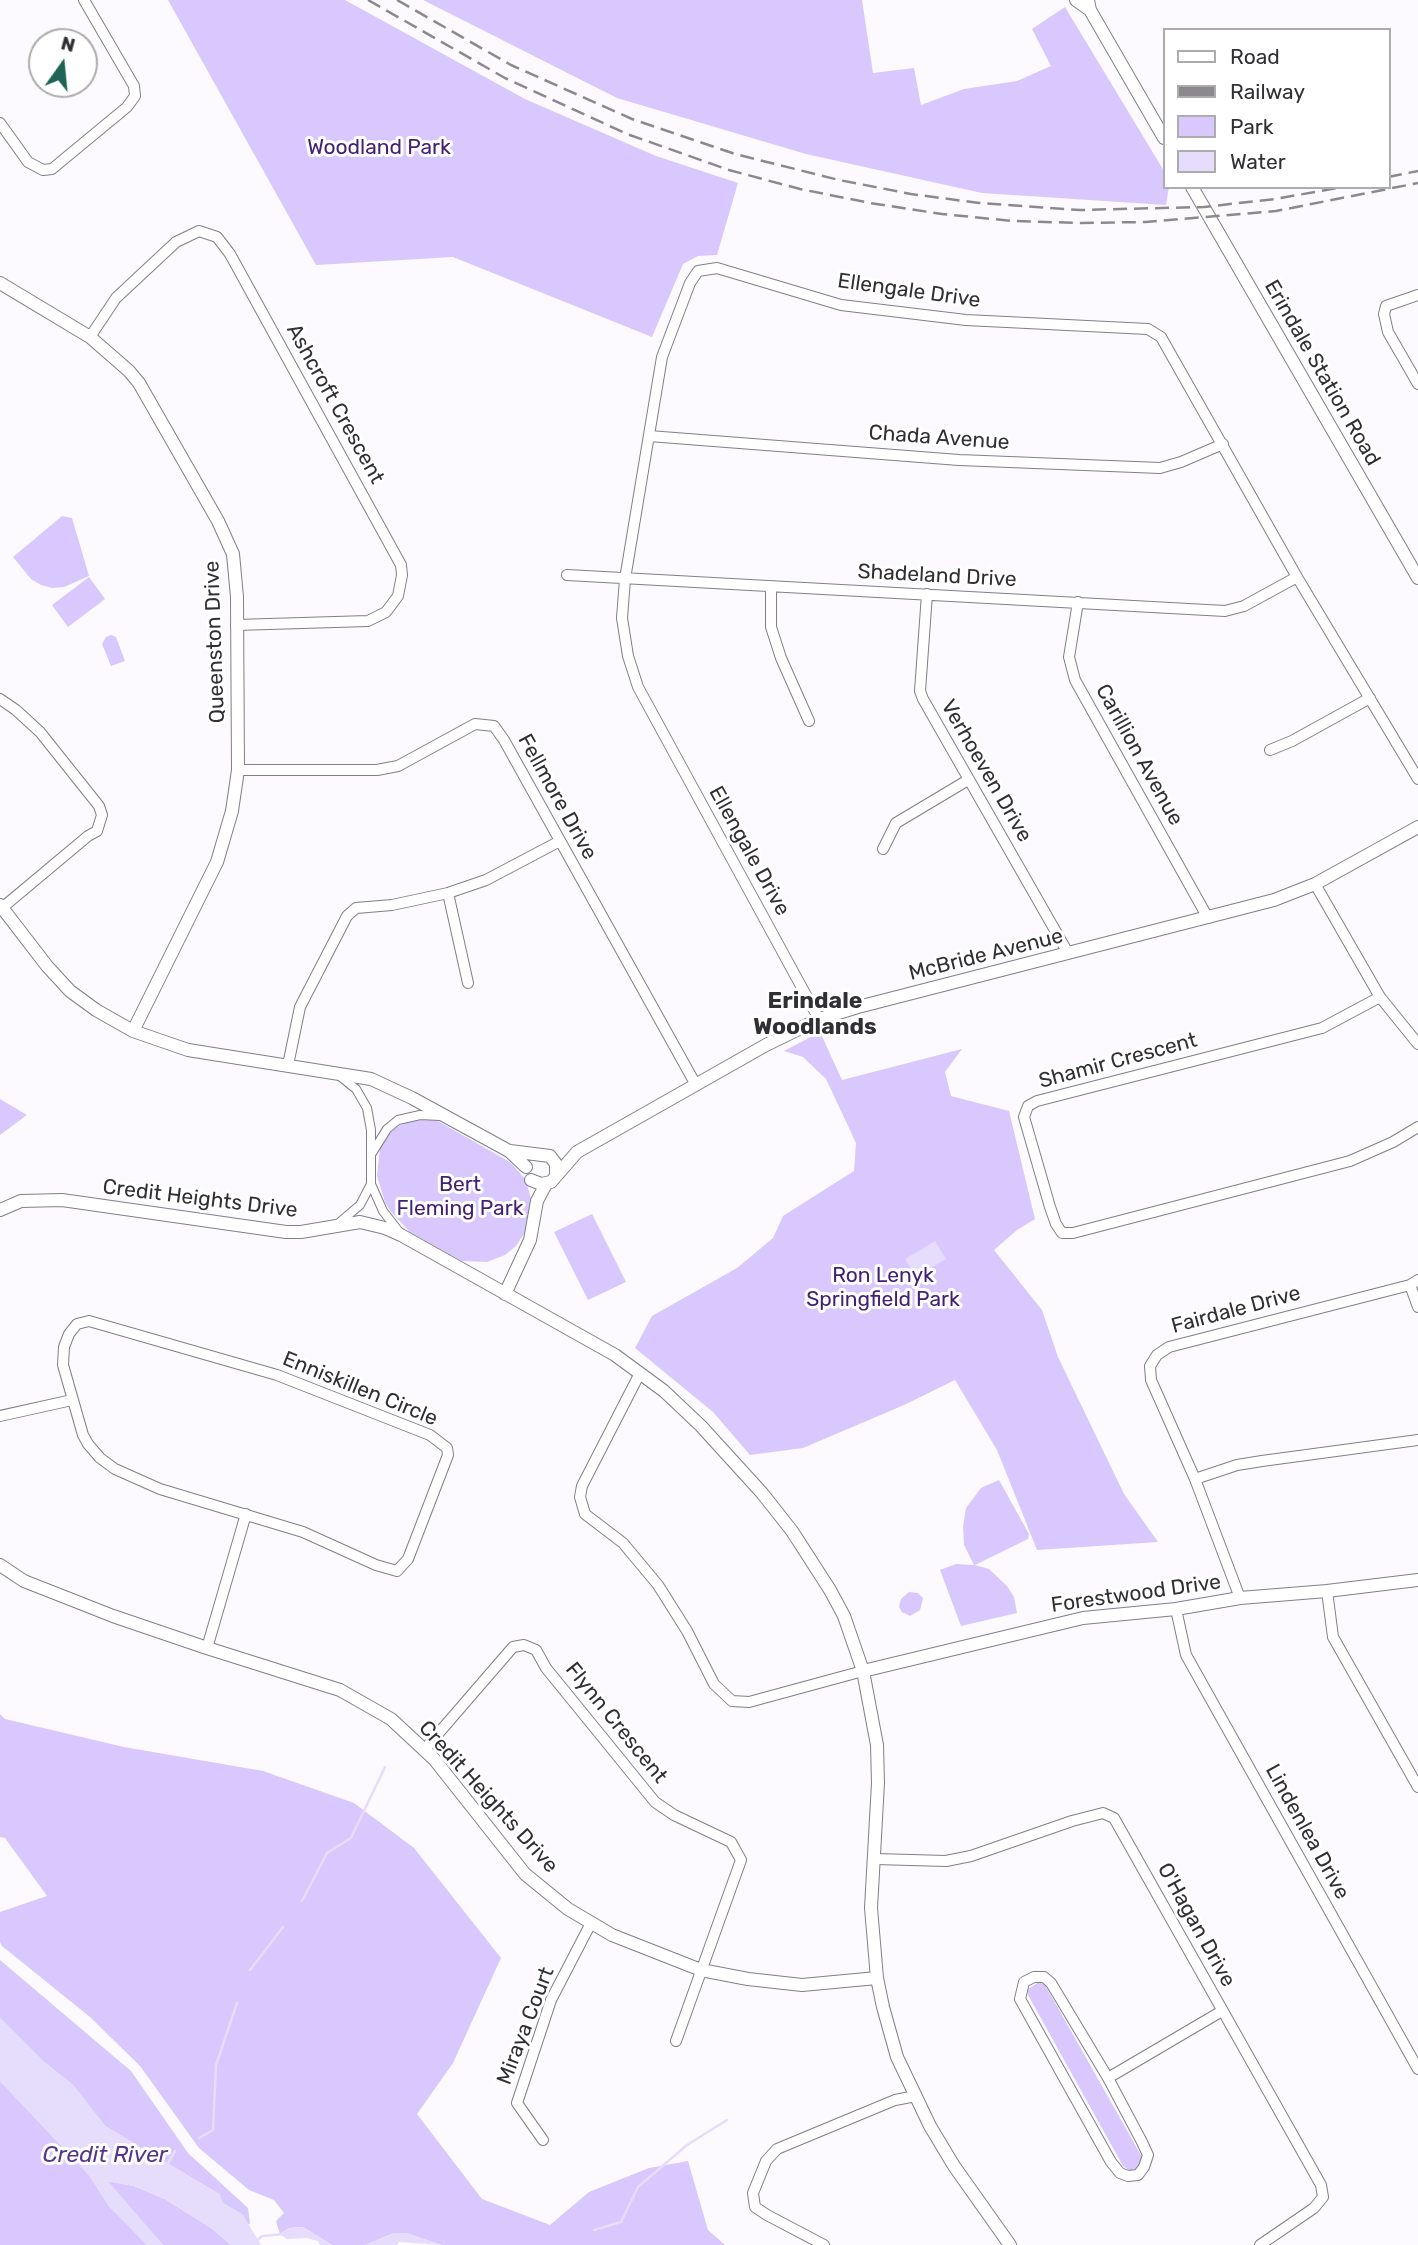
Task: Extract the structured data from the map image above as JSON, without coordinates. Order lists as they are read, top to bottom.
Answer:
{
  "streets": {
    "street": [
      "Ellengale Drive",
      "Erindale Station Road",
      "Ashcroft Crescent",
      "Chada Avenue",
      "Shadeland Drive",
      "Queenston Drive",
      "Carillion Avenue",
      "Verhoeven Drive",
      "Fellmore Drive",
      "McBride Avenue",
      "Shamir Crescent",
      "Credit Heights Drive",
      "Fairdale Drive",
      "Enniskillen Circle",
      "Forestwood Drive",
      "Flynn Crescent",
      "Lindenlea Drive",
      "O'Hagan Drive",
      "Miraya Court"
    ]
  },
  "crossings": [
    ["Ellengale Drive", "Chada Avenue"],
    ["Ellengale Drive", "Shadeland Drive"],
    ["Ellengale Drive", "McBride Avenue"],
    ["Ashcroft Crescent", "Queenston Drive"],
    ["Shadeland Drive", "Carillion Avenue"],
    ["Shadeland Drive", "Verhoeven Drive"],
    ["Queenston Drive", "Fellmore Drive"],
    ["Carillion Avenue", "McBride Avenue"],
    ["Verhoeven Drive", "McBride Avenue"],
    ["Fellmore Drive", "McBride Avenue"],
    ["Credit Heights Drive", "Forestwood Drive"],
    ["Credit Heights Drive", "Flynn Crescent"],
    ["Credit Heights Drive", "O'Hagan Drive"],
    ["Credit Heights Drive", "Miraya Court"],
    ["Fairdale Drive", "Forestwood Drive"],
    ["Forestwood Drive", "Lindenlea Drive"]
  ],
  "districts": ["Erindale Woodlands"],
  "water": ["Credit River"],
  "parks": ["Woodland Park", "Bert Fleming Park", "Ron Lenyk Springfield Park"],
  "legend": [
    "Road",
    "Railway",
    "Park",
    "Water"
  ],
  "north": "top"
}
